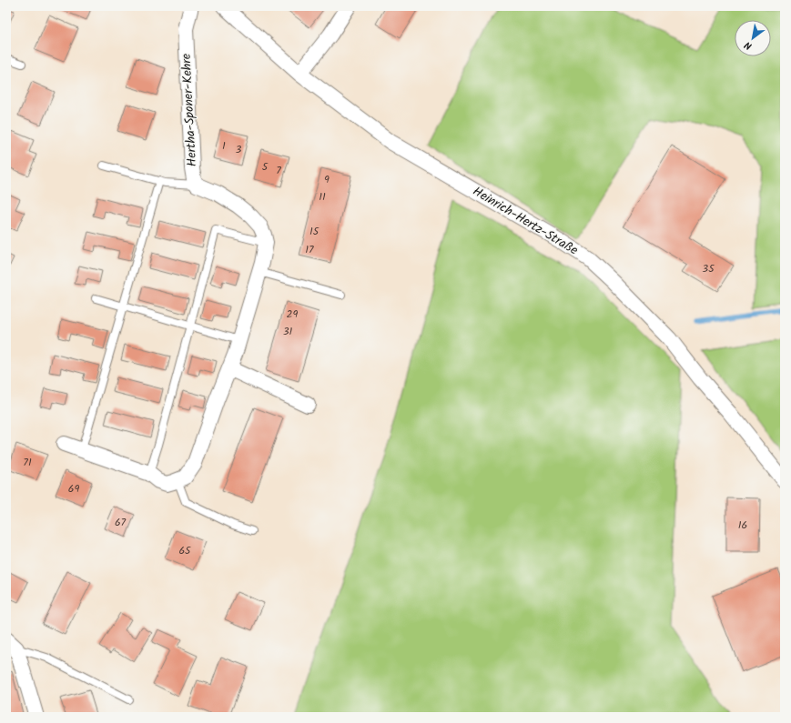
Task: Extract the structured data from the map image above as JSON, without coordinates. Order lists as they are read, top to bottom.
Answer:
{
  "streets": {
    "street": ["Hertha-Sponer-Kehre", "Heinrich-Hertz-Straße"]
  },
  "house_numbers": [
    "1",
    "3",
    "5",
    "7",
    "9",
    "11",
    "15",
    "17",
    "35",
    "29",
    "31",
    "71",
    "69",
    "67",
    "16",
    "65"
  ],
  "north": "bottom left"
}
